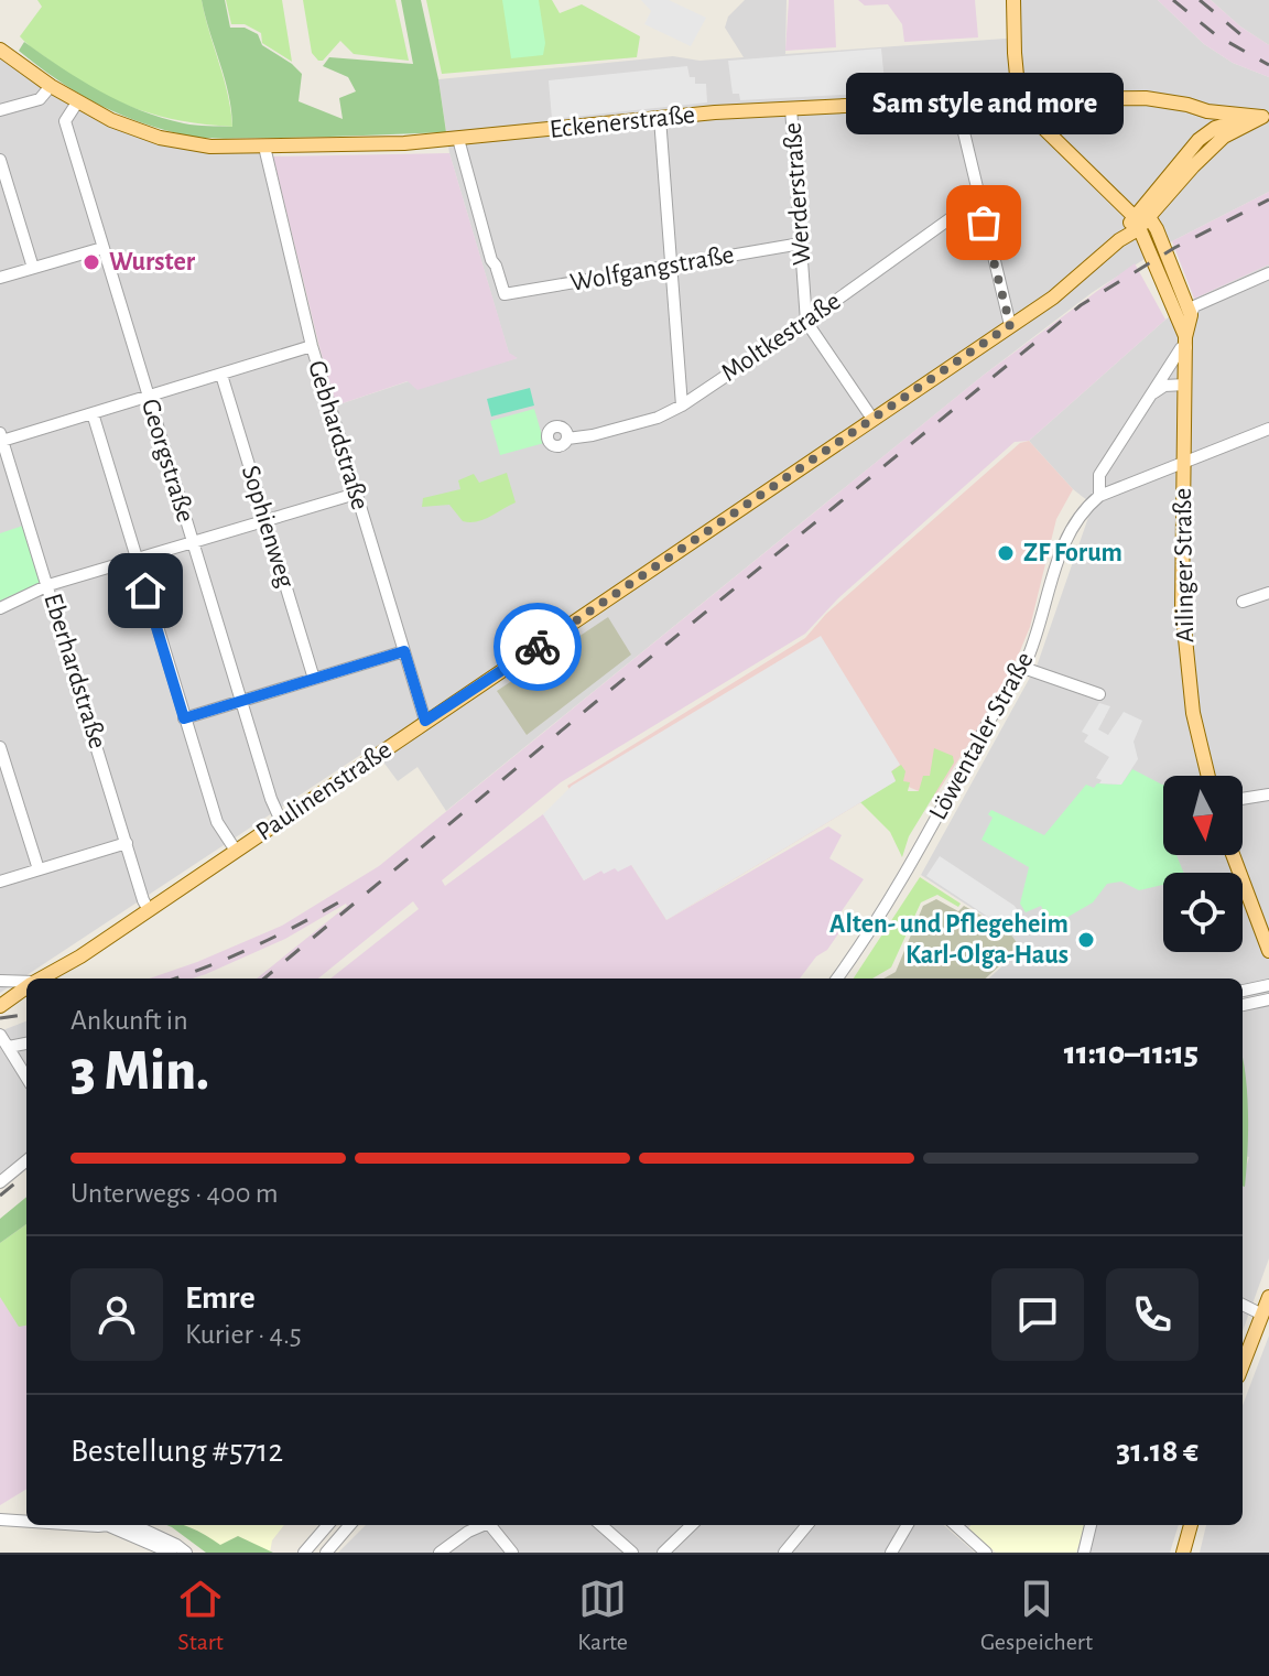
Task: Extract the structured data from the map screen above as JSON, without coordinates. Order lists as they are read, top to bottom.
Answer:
{
  "streets": {
    "main road": ["Eckenerstraße", "Ailinger Straße", "Paulinenstraße"],
    "street": [
      "Werderstraße",
      "Wolfgangstraße",
      "Moltkestraße",
      "Gebhardstraße",
      "Georgstraße",
      "Sophienweg",
      "Eberhardstraße",
      "Löwentaler Straße"
    ]
  },
  "crossings": [
    ["Eckenerstraße", "Werderstraße"],
    ["Eckenerstraße", "Wolfgangstraße"],
    ["Eckenerstraße", "Gebhardstraße"],
    ["Eckenerstraße", "Georgstraße"],
    ["Eckenerstraße", "Paulinenstraße"],
    ["Werderstraße", "Wolfgangstraße"],
    ["Werderstraße", "Moltkestraße"],
    ["Gebhardstraße", "Paulinenstraße"],
    ["Georgstraße", "Paulinenstraße"],
    ["Ailinger Straße", "Paulinenstraße"],
    ["Eberhardstraße", "Paulinenstraße"]
  ],
  "places": [
    "Sam style and more",
    "Wurster",
    "ZF Forum",
    "Alten- und Pflegeheim Karl-Olga-Haus"
  ],
  "north": "bottom",
  "page": {
    "bubble": "Sam style and more",
    "heading": ["3 Min.", "Ankunft in", "11:10–11:15"],
    "panel": [
      "Emre",
      "Kurier · 4.5",
      "Bestellung #5712",
      "31.18 €"
    ],
    "bar": "Unterwegs · 400 m",
    "tabs": ["Start", "Karte", "Gespeichert"]
  }
}
